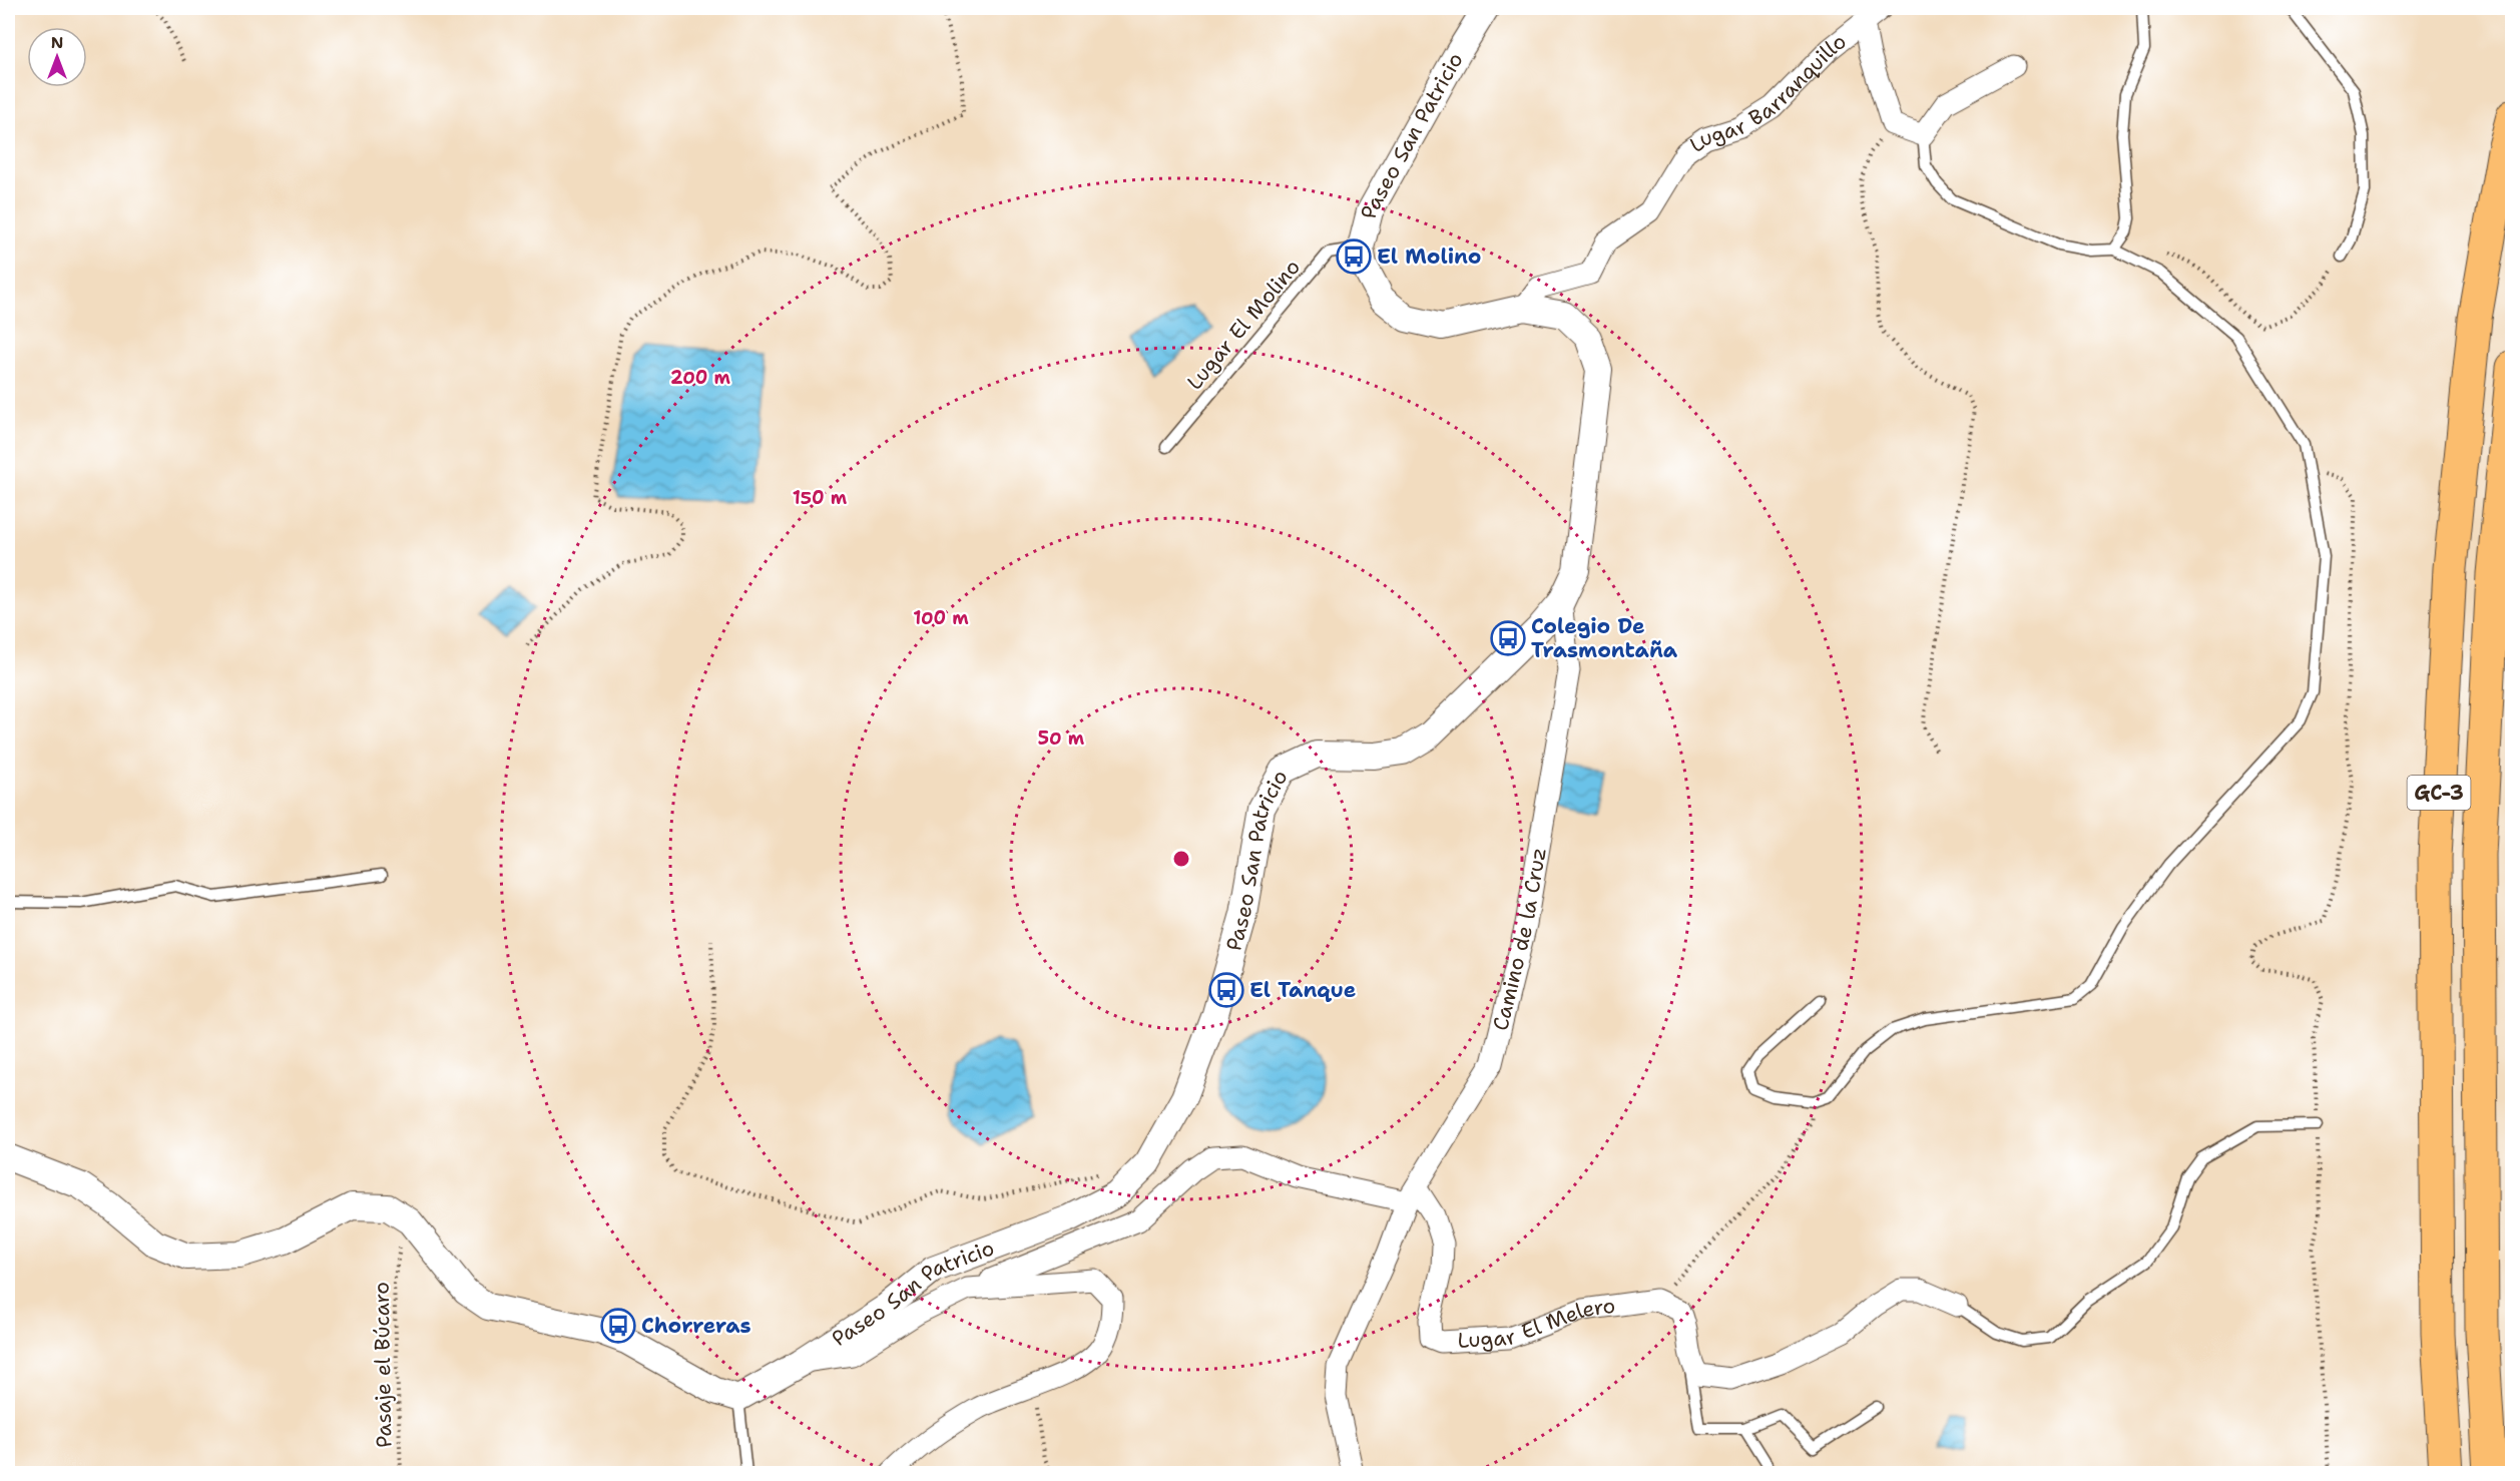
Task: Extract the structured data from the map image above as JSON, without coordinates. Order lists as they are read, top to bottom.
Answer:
{
  "streets": {
    "highway": ["GC-3"],
    "street": [
      "Lugar Barranquillo",
      "Paseo San Patricio",
      "Camino de la Cruz",
      "Lugar El Melero"
    ],
    "lane": ["Lugar El Molino"],
    "path": ["Pasaje el Búcaro"]
  },
  "crossings": [
    ["Lugar Barranquillo", "Paseo San Patricio"],
    ["Paseo San Patricio", "Lugar El Molino"],
    ["Paseo San Patricio", "Camino de la Cruz"],
    ["Camino de la Cruz", "Lugar El Melero"]
  ],
  "places": {
    "bus stop": [
      "El Molino",
      "Colegio De Trasmontaña",
      "El Tanque",
      "Chorreras"
    ]
  },
  "north": "top",
  "rings": [
    "200 m",
    "150 m",
    "100 m",
    "50 m"
  ]
}
